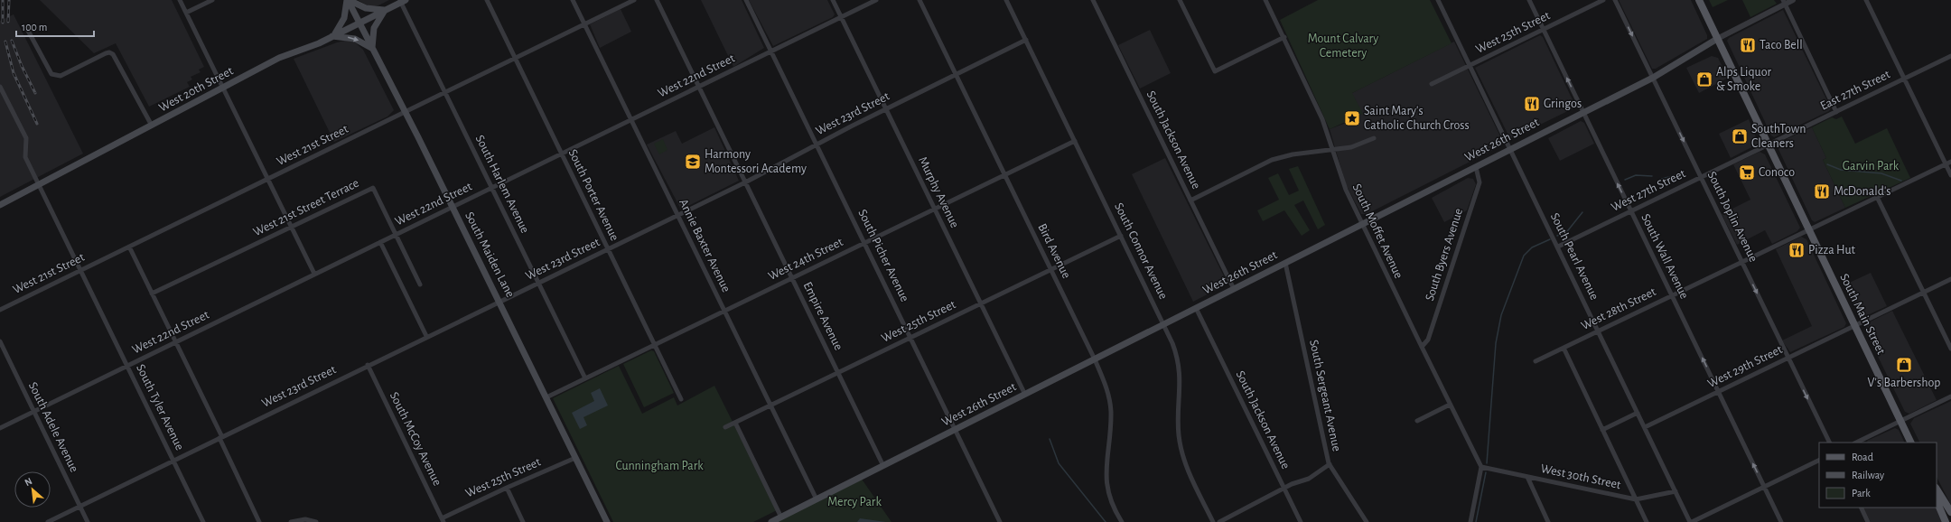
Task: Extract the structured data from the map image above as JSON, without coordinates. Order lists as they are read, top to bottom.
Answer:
{
  "streets": {
    "main road": [
      "West 20th Street",
      "West 26th Street",
      "South Maiden Lane",
      "South Main Street"
    ],
    "street": [
      "West 25th Street",
      "West 22nd Street",
      "East 27th Street",
      "West 23rd Street",
      "South Jackson Avenue",
      "West 21st Street",
      "South Harlem Avenue",
      "West 27th Street",
      "Murphy Avenue",
      "South Porter Avenue",
      "West 21st Street Terrace",
      "South Joplin Avenue",
      "South Moffet Avenue",
      "Annie Baxter Avenue",
      "Bird Avenue",
      "South Connor Avenue",
      "South Byers Avenue",
      "South Picher Avenue",
      "South Pearl Avenue",
      "South Wall Avenue",
      "West 24th Street",
      "West 28th Street",
      "Empire Avenue",
      "West 29th Street",
      "South Sergeant Avenue",
      "South Tyler Avenue",
      "South Adele Avenue",
      "South McCoy Avenue",
      "West 30th Street"
    ]
  },
  "crossings": [
    ["West 25th Street", "Murphy Avenue"],
    ["West 25th Street", "Annie Baxter Avenue"],
    ["West 25th Street", "Bird Avenue"],
    ["West 25th Street", "South Connor Avenue"],
    ["West 25th Street", "South Maiden Lane"],
    ["West 25th Street", "South Picher Avenue"],
    ["West 25th Street", "South Pearl Avenue"],
    ["West 25th Street", "South Wall Avenue"],
    ["West 25th Street", "Empire Avenue"],
    ["West 25th Street", "South McCoy Avenue"],
    ["West 22nd Street", "South Harlem Avenue"],
    ["West 22nd Street", "Murphy Avenue"],
    ["West 22nd Street", "South Porter Avenue"],
    ["West 22nd Street", "West 21st Street Terrace"],
    ["West 22nd Street", "Annie Baxter Avenue"],
    ["West 22nd Street", "South Maiden Lane"],
    ["West 22nd Street", "South Picher Avenue"],
    ["West 22nd Street", "Empire Avenue"],
    ["West 22nd Street", "South Tyler Avenue"],
    ["West 22nd Street", "South Adele Avenue"],
    ["West 20th Street", "South Harlem Avenue"],
    ["West 20th Street", "South Maiden Lane"],
    ["West 20th Street", "South Tyler Avenue"],
    ["East 27th Street", "West 27th Street"],
    ["East 27th Street", "South Main Street"],
    ["West 23rd Street", "South Harlem Avenue"],
    ["West 23rd Street", "Murphy Avenue"],
    ["West 23rd Street", "South Porter Avenue"],
    ["West 23rd Street", "Annie Baxter Avenue"],
    ["West 23rd Street", "Bird Avenue"],
    ["West 23rd Street", "South Connor Avenue"],
    ["West 23rd Street", "South Maiden Lane"],
    ["West 23rd Street", "South Picher Avenue"],
    ["West 23rd Street", "Empire Avenue"],
    ["West 23rd Street", "South Tyler Avenue"],
    ["West 23rd Street", "South Adele Avenue"],
    ["West 23rd Street", "South McCoy Avenue"],
    ["South Jackson Avenue", "West 26th Street"],
    ["West 26th Street", "Murphy Avenue"],
    ["West 26th Street", "South Joplin Avenue"],
    ["West 26th Street", "South Moffet Avenue"],
    ["West 26th Street", "Annie Baxter Avenue"],
    ["West 26th Street", "Bird Avenue"],
    ["West 26th Street", "South Connor Avenue"],
    ["West 26th Street", "South Byers Avenue"],
    ["West 26th Street", "South Picher Avenue"],
    ["West 26th Street", "South Pearl Avenue"],
    ["West 26th Street", "South Wall Avenue"],
    ["West 26th Street", "South Main Street"],
    ["West 26th Street", "Empire Avenue"],
    ["West 26th Street", "South Sergeant Avenue"],
    ["West 21st Street", "South Harlem Avenue"],
    ["West 21st Street", "South Porter Avenue"],
    ["West 21st Street", "Annie Baxter Avenue"],
    ["West 21st Street", "South Maiden Lane"],
    ["West 21st Street", "South Tyler Avenue"],
    ["South Harlem Avenue", "West 24th Street"],
    ["West 27th Street", "South Joplin Avenue"],
    ["West 27th Street", "South Pearl Avenue"],
    ["West 27th Street", "South Wall Avenue"],
    ["West 27th Street", "South Main Street"],
    ["Murphy Avenue", "West 24th Street"],
    ["South Porter Avenue", "West 24th Street"],
    ["South Joplin Avenue", "West 28th Street"],
    ["South Joplin Avenue", "West 29th Street"],
    ["South Moffet Avenue", "South Byers Avenue"],
    ["South Moffet Avenue", "West 30th Street"],
    ["Annie Baxter Avenue", "West 24th Street"],
    ["Bird Avenue", "West 24th Street"],
    ["South Connor Avenue", "West 24th Street"],
    ["South Maiden Lane", "West 24th Street"],
    ["South Picher Avenue", "West 24th Street"],
    ["South Pearl Avenue", "West 28th Street"],
    ["South Pearl Avenue", "West 29th Street"],
    ["South Pearl Avenue", "West 30th Street"],
    ["South Wall Avenue", "West 28th Street"],
    ["South Wall Avenue", "West 29th Street"],
    ["West 24th Street", "Empire Avenue"],
    ["West 28th Street", "South Main Street"],
    ["South Main Street", "West 29th Street"]
  ],
  "one_way": ["South Joplin Avenue", "South Wall Avenue"],
  "parks": [
    "Mount Calvary Cemetery",
    "Garvin Park",
    "Cunningham Park",
    "Mercy Park"
  ],
  "places": {
    "restaurant": [
      "Taco Bell",
      "Gringos",
      "McDonald's",
      "Pizza Hut"
    ],
    "shop": ["Alps Liquor & Smoke", "SouthTown Cleaners", "V's Barbershop"],
    "place": ["Saint Mary's Catholic Church Cross"],
    "school or university": ["Harmony Montessori Academy"],
    "supermarket": ["Conoco"]
  },
  "legend": ["Road", "Railway", "Park"],
  "scale_bar": "100 m",
  "north": "top left"
}
